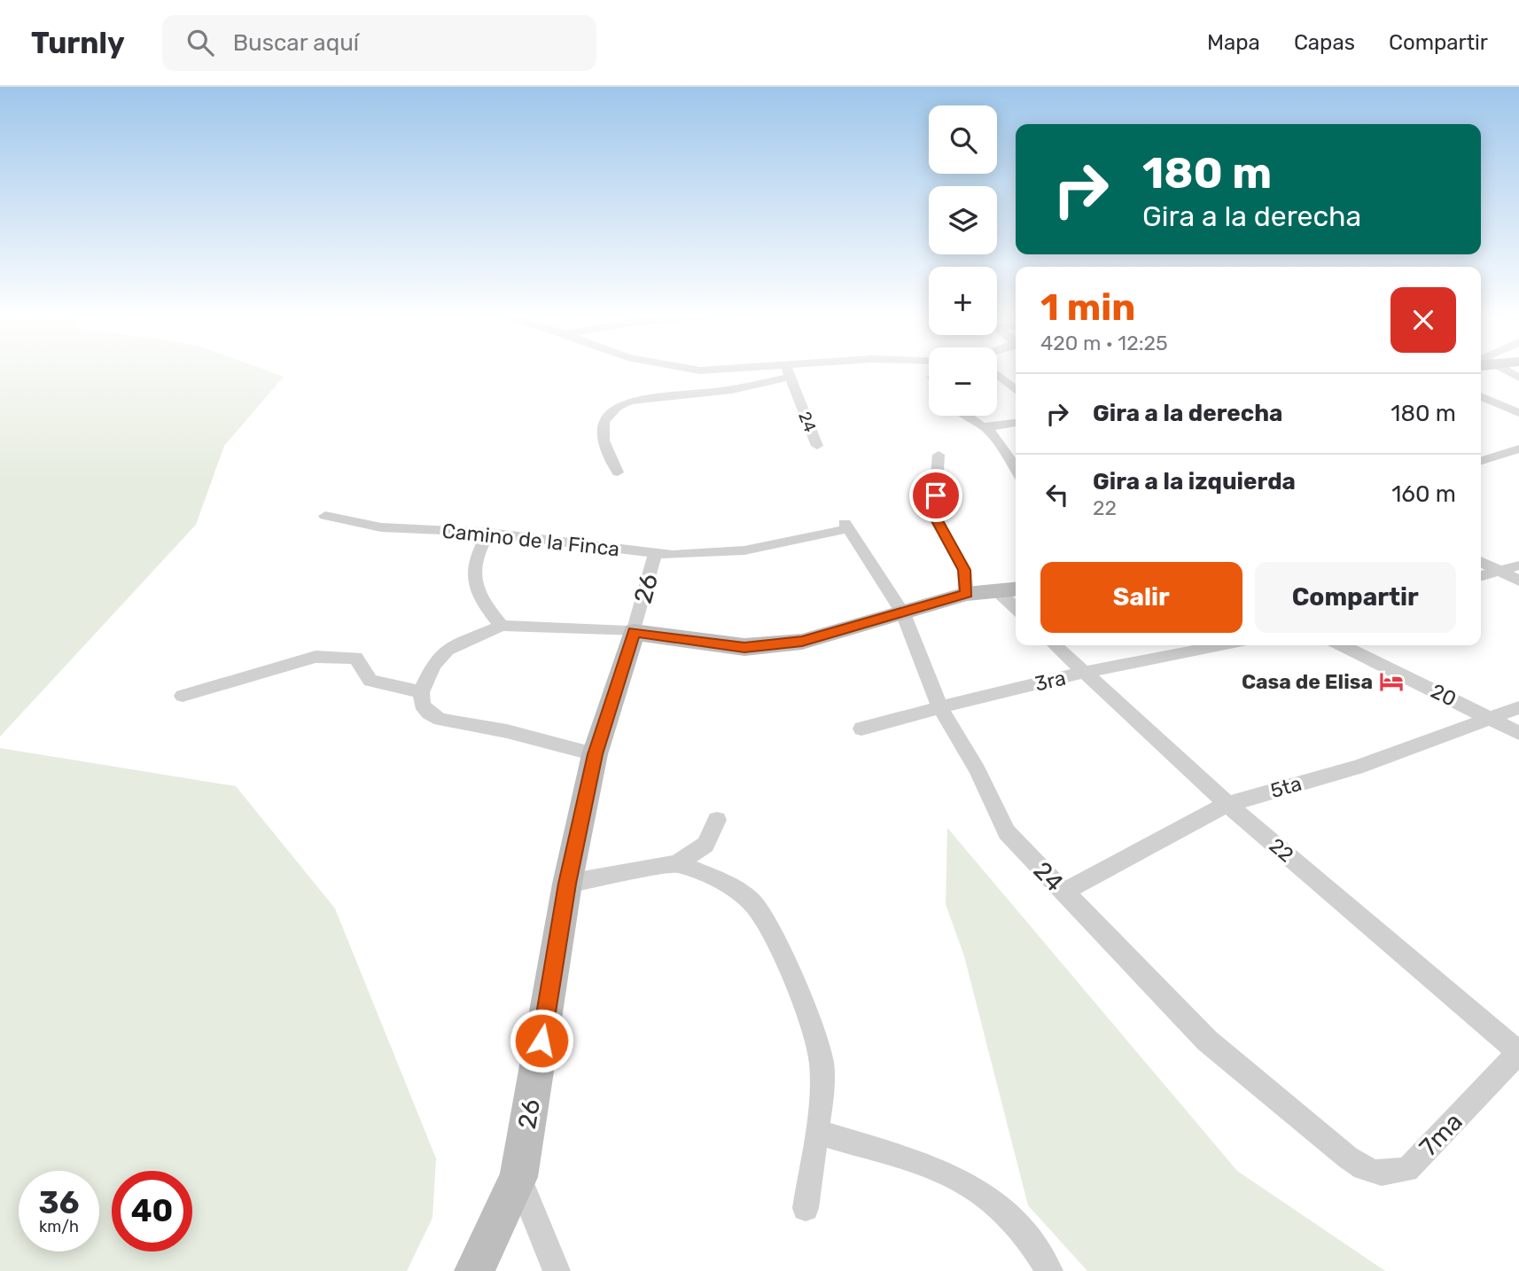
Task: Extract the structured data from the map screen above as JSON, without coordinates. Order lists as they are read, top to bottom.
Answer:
{
  "streets": {
    "street": [
      "24",
      "Camino de la Finca",
      "26",
      "3ra",
      "20",
      "5ta",
      "22",
      "7ma"
    ]
  },
  "crossings": [
    ["24", "Camino de la Finca"],
    ["24", "3ra"],
    ["24", "5ta"],
    ["24", "7ma"],
    ["Camino de la Finca", "26"],
    ["3ra", "22"],
    ["20", "5ta"],
    ["5ta", "22"],
    ["22", "7ma"]
  ],
  "places": {
    "hotel": ["Casa de Elisa"]
  },
  "page": {
    "header": "Turnly",
    "search": "Buscar aquí",
    "nav": ["Mapa", "Capas", "Compartir"],
    "map_buttons": ["+", "−"],
    "turn": ["180 m", "Gira a la derecha"],
    "heading": ["1 min", "420 m · 12:25"],
    "list": [
      {
        "name": "Gira a la derecha",
        "value": "180 m"
      },
      {
        "name": "Gira a la izquierda",
        "note": "22",
        "value": "160 m"
      }
    ],
    "buttons": ["Salir", "Compartir"],
    "speed": "36 km/h",
    "limit": "40"
  }
}
